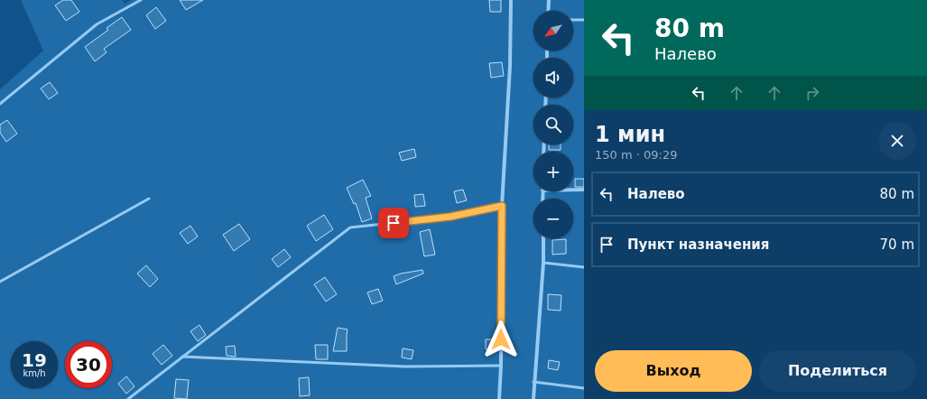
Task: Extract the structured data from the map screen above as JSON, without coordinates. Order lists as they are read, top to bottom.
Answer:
{
  "north": "bottom left",
  "page": {
    "turn": ["80 m", "Налево"],
    "map_buttons": ["+", "−"],
    "heading": ["1 мин", "150 m · 09:29"],
    "list": [
      {
        "name": "Налево",
        "value": "80 m"
      },
      {
        "name": "Пункт назначения",
        "value": "70 m"
      }
    ],
    "speed": "19 km/h",
    "limit": "30",
    "buttons": ["Выход", "Поделиться"]
  }
}
